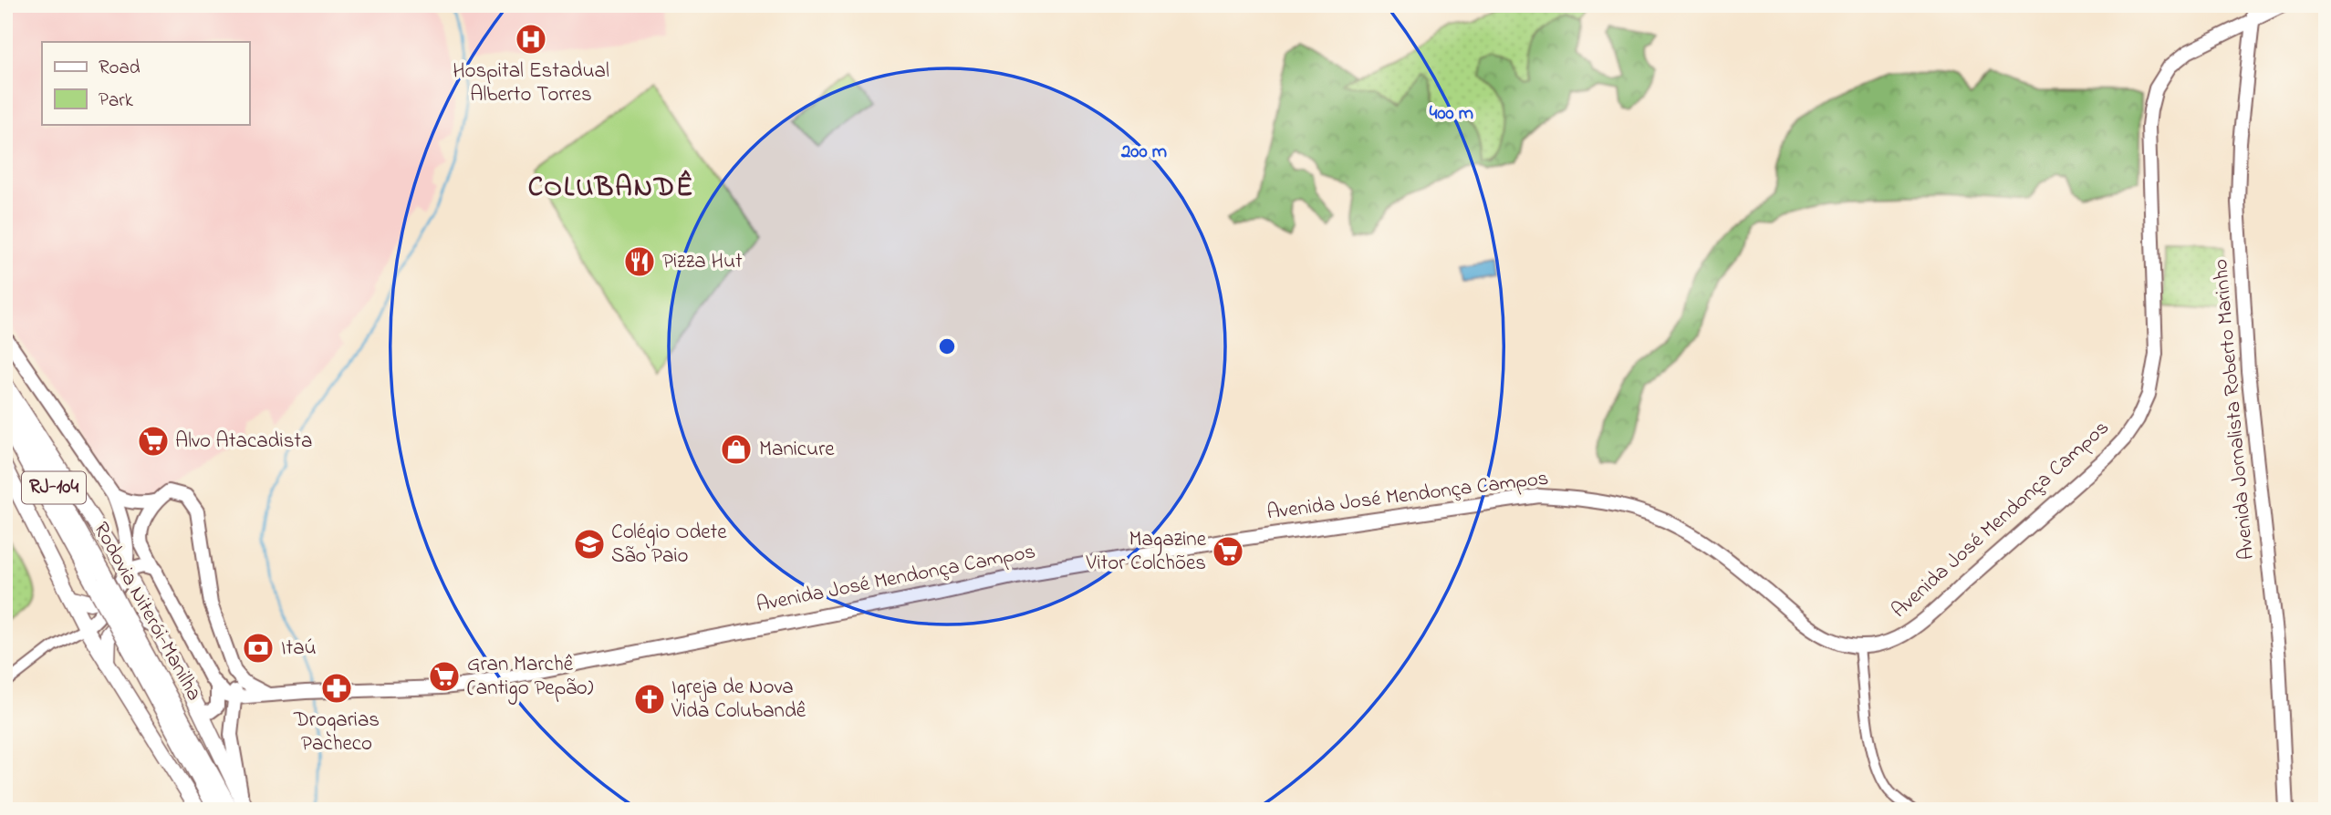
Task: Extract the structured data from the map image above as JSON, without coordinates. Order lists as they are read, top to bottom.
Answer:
{
  "streets": {
    "highway": ["RJ-104", "Rodovia Niterói-Manilha"],
    "main road": ["Avenida Jornalista Roberto Marinho", "Avenida José Mendonça Campos"]
  },
  "crossings": [
    ["Avenida Jornalista Roberto Marinho", "Avenida José Mendonça Campos"]
  ],
  "districts": ["COLUBANDÊ"],
  "places": {
    "hospital": ["Hospital Estadual Alberto Torres"],
    "restaurant": ["Pizza Hut"],
    "supermarket": ["Alvo Atacadista", "Magazine Vitor Colchões", "Gran Marchê (antigo Pepão)"],
    "shop": ["Manicure"],
    "school or university": ["Colégio Odete São Paio"],
    "bank": ["Itaú"],
    "pharmacy": ["Drogarias Pacheco"],
    "church": ["Igreja de Nova Vida Colubandê"]
  },
  "legend": ["Road", "Park"],
  "rings": ["400 m", "200 m"]
}
